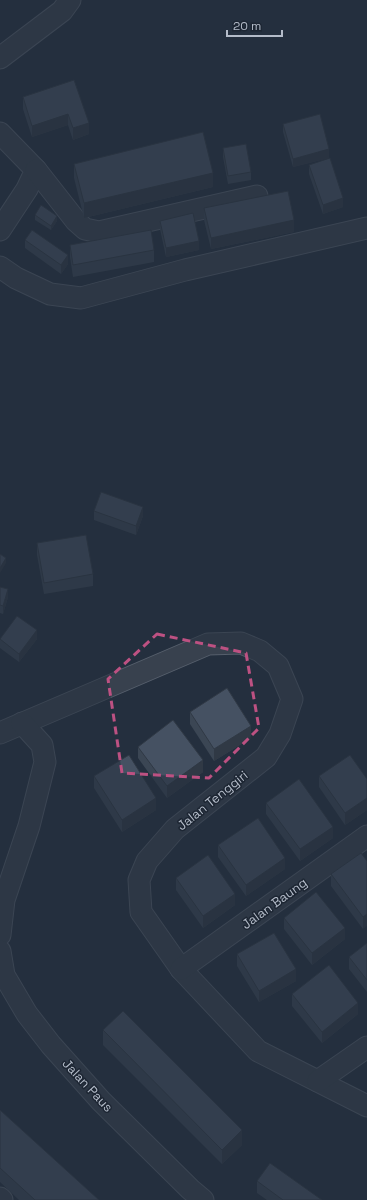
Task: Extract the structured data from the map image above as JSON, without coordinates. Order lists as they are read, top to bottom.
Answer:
{
  "streets": {
    "street": ["Jalan Tenggiri", "Jalan Baung", "Jalan Paus"]
  },
  "crossings": [
    ["Jalan Tenggiri", "Jalan Baung"]
  ],
  "scale_bar": "20 m"
}
